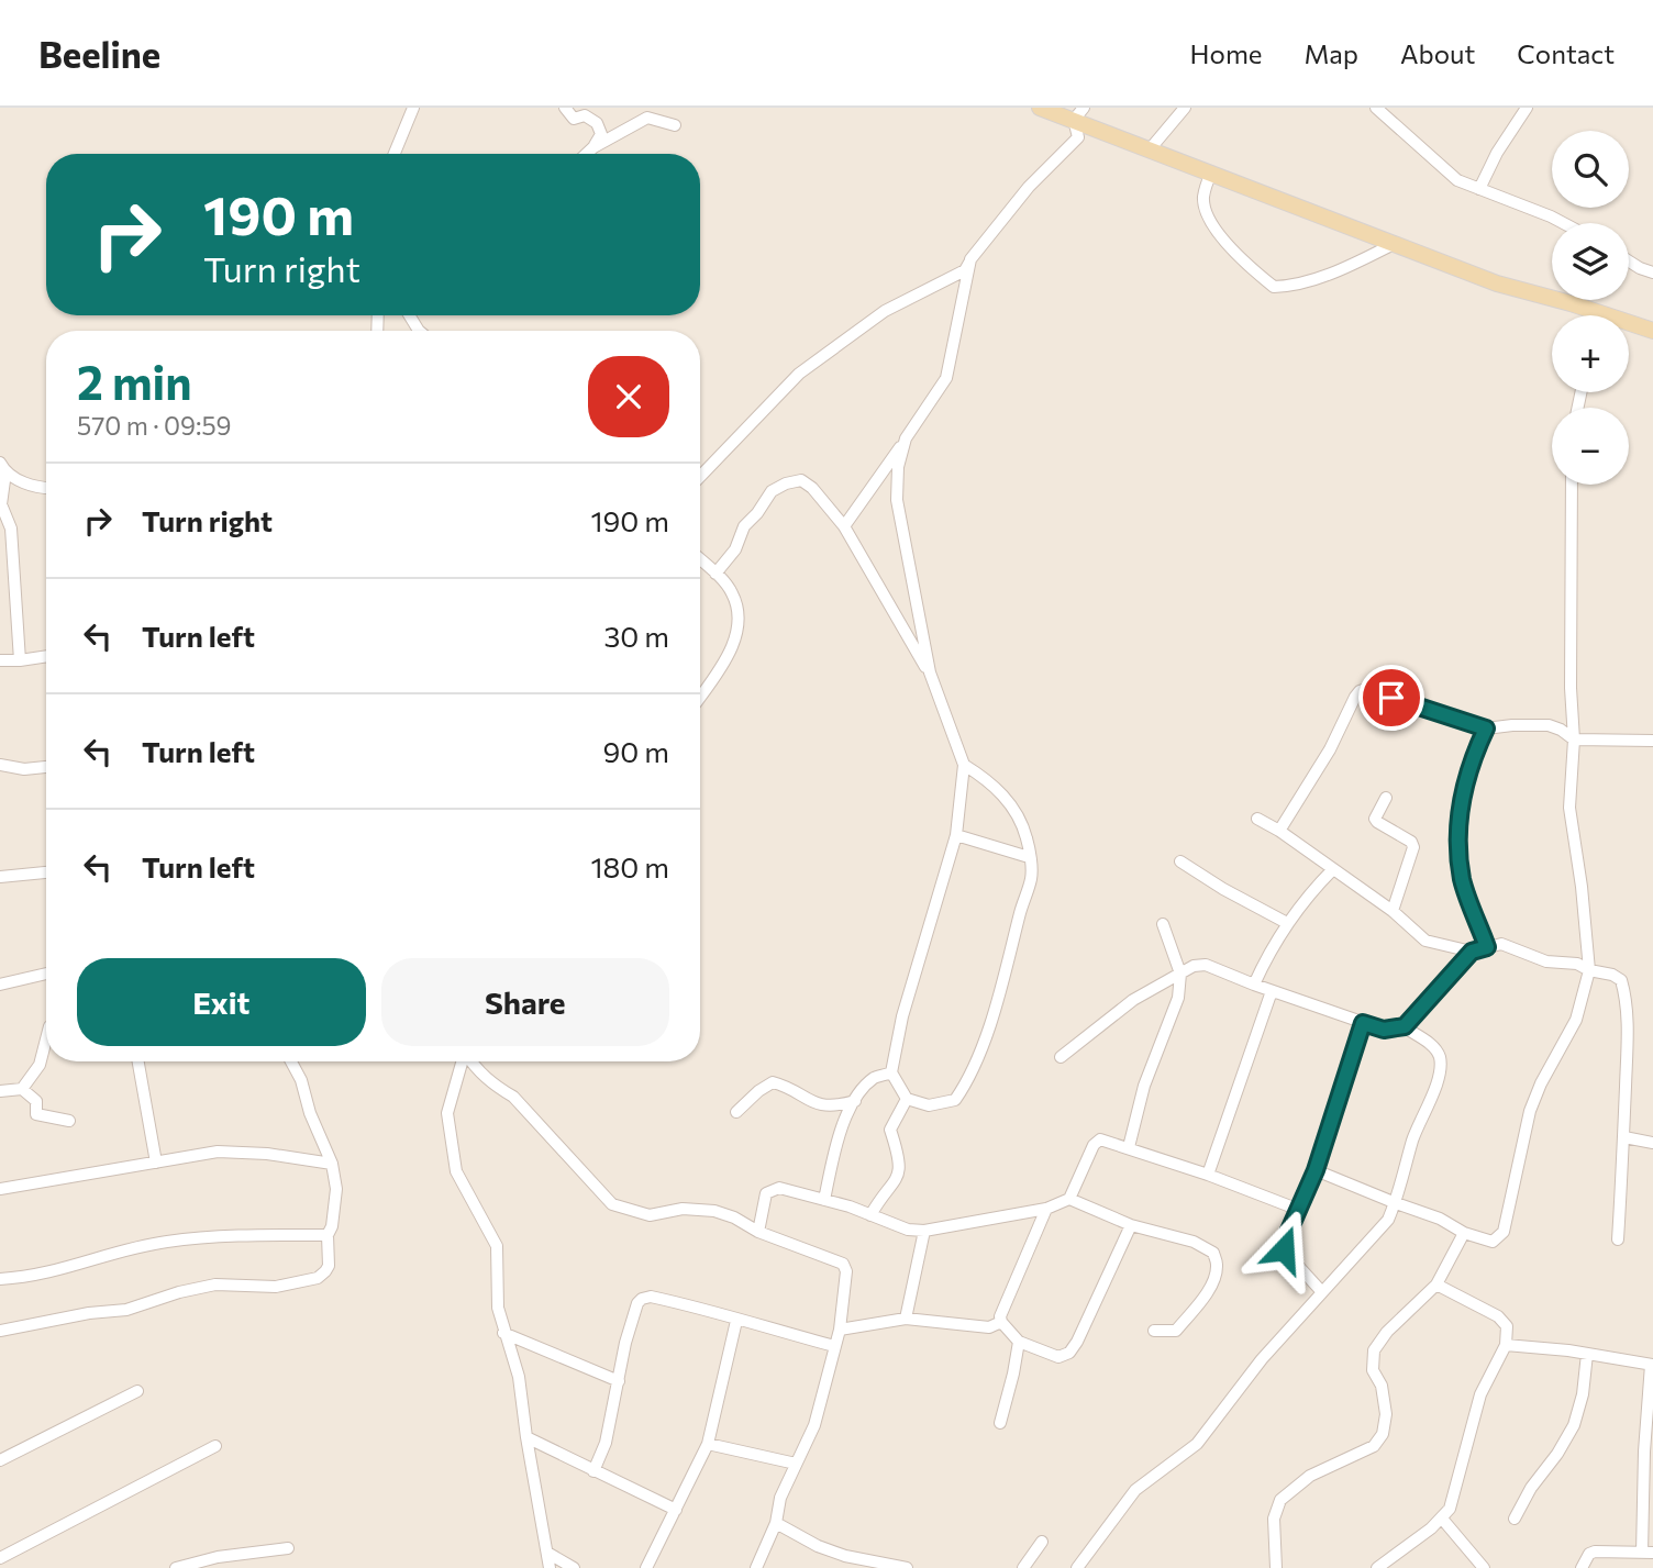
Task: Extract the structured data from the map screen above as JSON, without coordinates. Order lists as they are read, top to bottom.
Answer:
{
  "page": {
    "header": "Beeline",
    "nav": [
      "Home",
      "Map",
      "About",
      "Contact"
    ],
    "map_buttons": ["+", "−"],
    "turn": ["190 m", "Turn right"],
    "heading": ["2 min", "570 m · 09:59"],
    "list": [
      {
        "name": "Turn right",
        "value": "190 m"
      },
      {
        "name": "Turn left",
        "value": "30 m"
      },
      {
        "name": "Turn left",
        "value": "90 m"
      },
      {
        "name": "Turn left",
        "value": "180 m"
      }
    ],
    "buttons": ["Exit", "Share"]
  }
}
